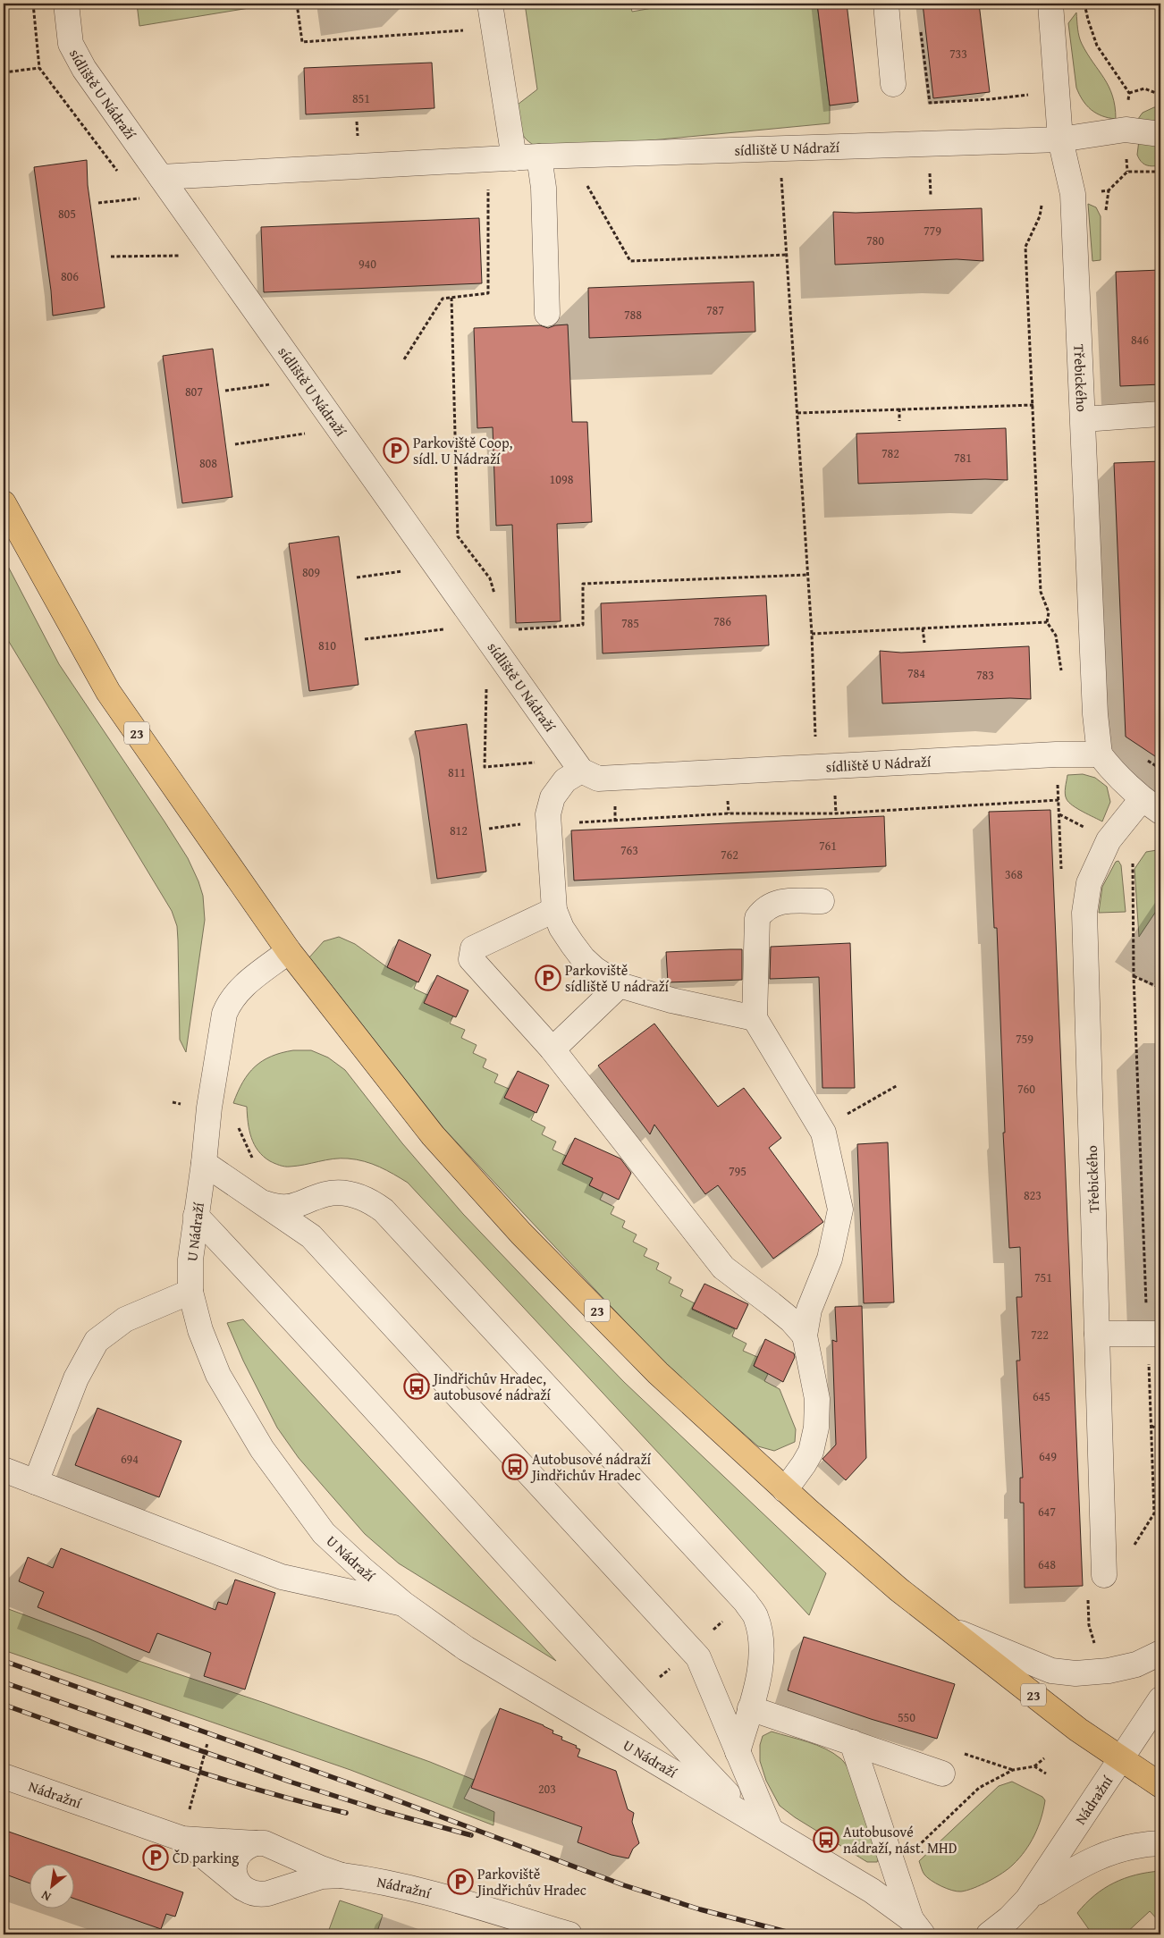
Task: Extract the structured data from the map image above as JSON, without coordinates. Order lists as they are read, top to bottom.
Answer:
{
  "streets": {
    "main road": ["23"],
    "street": [
      "sídliště U Nádraží",
      "Třebického",
      "U Nádraží",
      "Nádražní"
    ]
  },
  "crossings": [
    ["sídliště U Nádraží", "Třebického"],
    ["23", "U Nádraží"],
    ["23", "Nádražní"]
  ],
  "places": {
    "parking": [
      "Parkoviště Coop, sídl. U Nádraží",
      "Parkoviště sídliště U nádraží",
      "ČD parking",
      "Parkoviště Jindřichův Hradec"
    ],
    "bus stop": ["Jindřichův Hradec, autobusové nádraží", "Autobusové nádraží Jindřichův Hradec", "Autobusové nádraží, nást. MHD"]
  },
  "house_numbers": [
    "733",
    "851",
    "805",
    "779",
    "780",
    "940",
    "806",
    "787",
    "788",
    "846",
    "807",
    "782",
    "781",
    "808",
    "1098",
    "809",
    "786",
    "785",
    "810",
    "784",
    "783",
    "811",
    "812",
    "761",
    "763",
    "762",
    "368",
    "759",
    "760",
    "795",
    "823",
    "751",
    "722",
    "645",
    "649",
    "694",
    "647",
    "648",
    "550",
    "203"
  ],
  "north": "bottom left"
}
